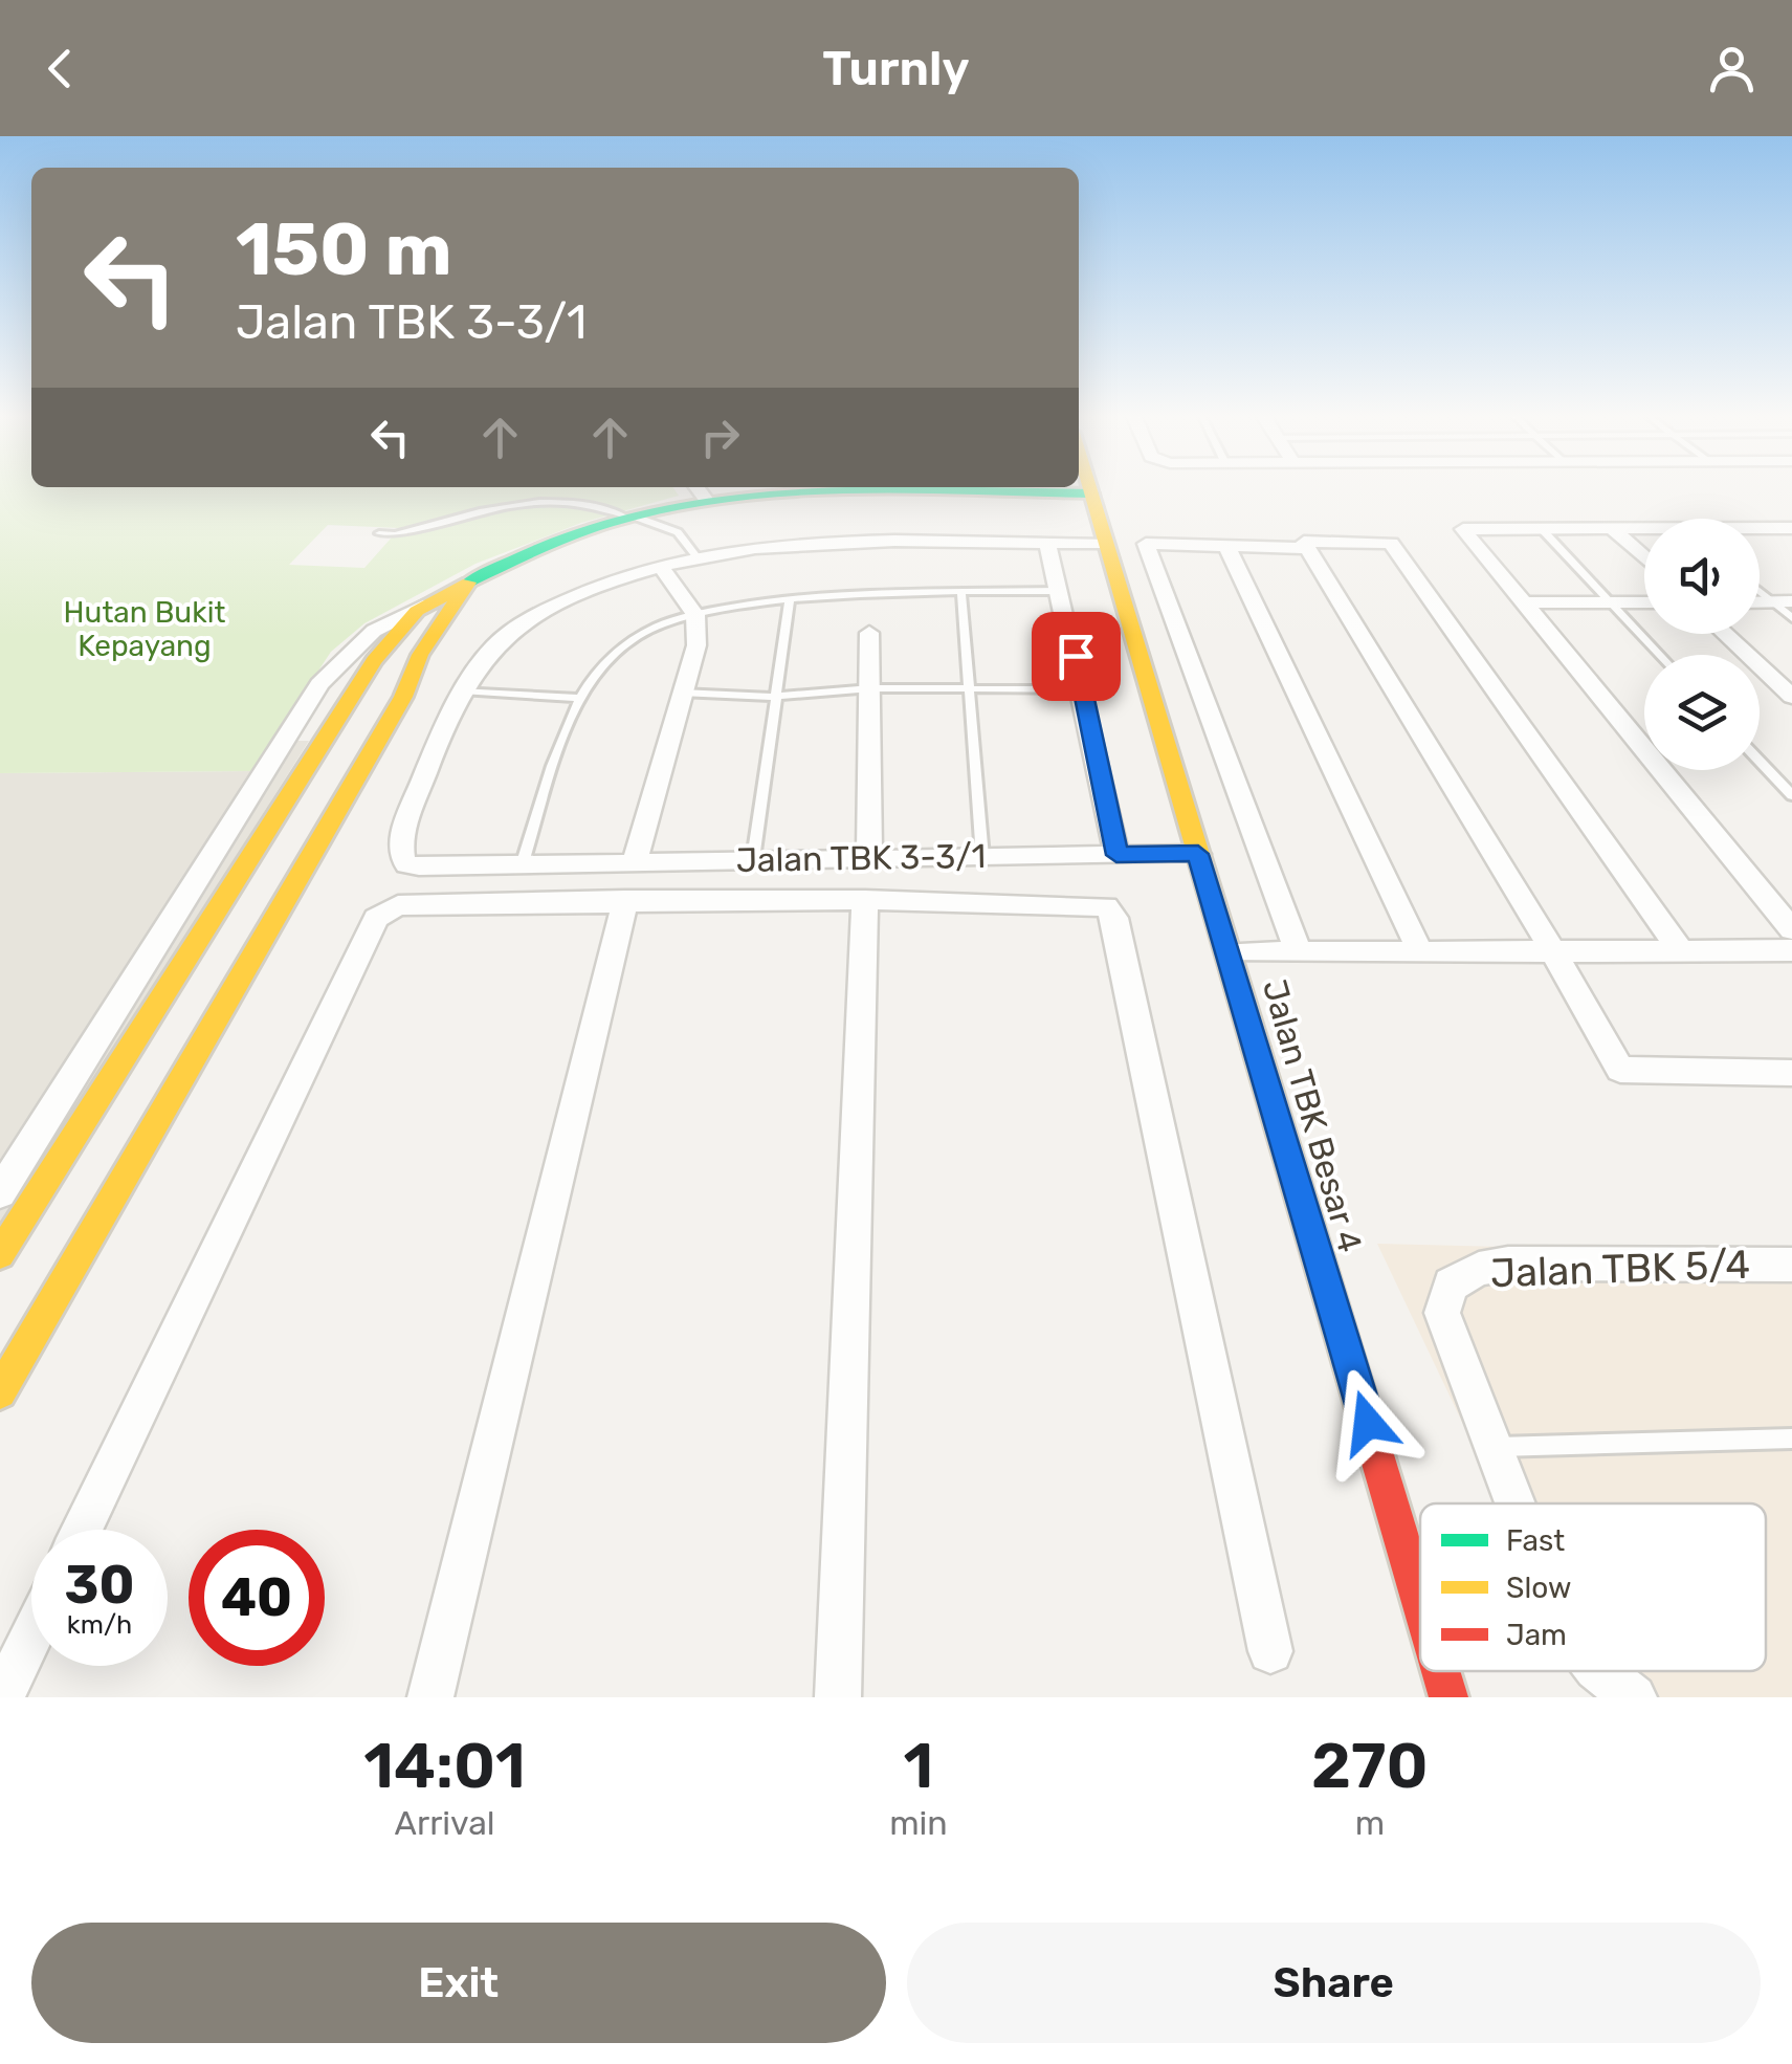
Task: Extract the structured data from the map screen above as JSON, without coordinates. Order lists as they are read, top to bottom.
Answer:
{
  "streets": {
    "street": ["Jalan TBK 3-3/1", "Jalan TBK Besar 4", "Jalan TBK 5/4"]
  },
  "crossings": [
    ["Jalan TBK 3-3/1", "Jalan TBK Besar 4"]
  ],
  "parks": ["Hutan Bukit Kepayang"],
  "legend": ["Fast", "Slow", "Jam"],
  "page": {
    "header": "Turnly",
    "turn": ["150 m", "Jalan TBK 3-3/1"],
    "speed": "30 km/h",
    "limit": "40",
    "eta": [
      "14:01",
      "Arrival",
      "1",
      "min",
      "270",
      "m"
    ],
    "buttons": ["Exit", "Share"]
  }
}
